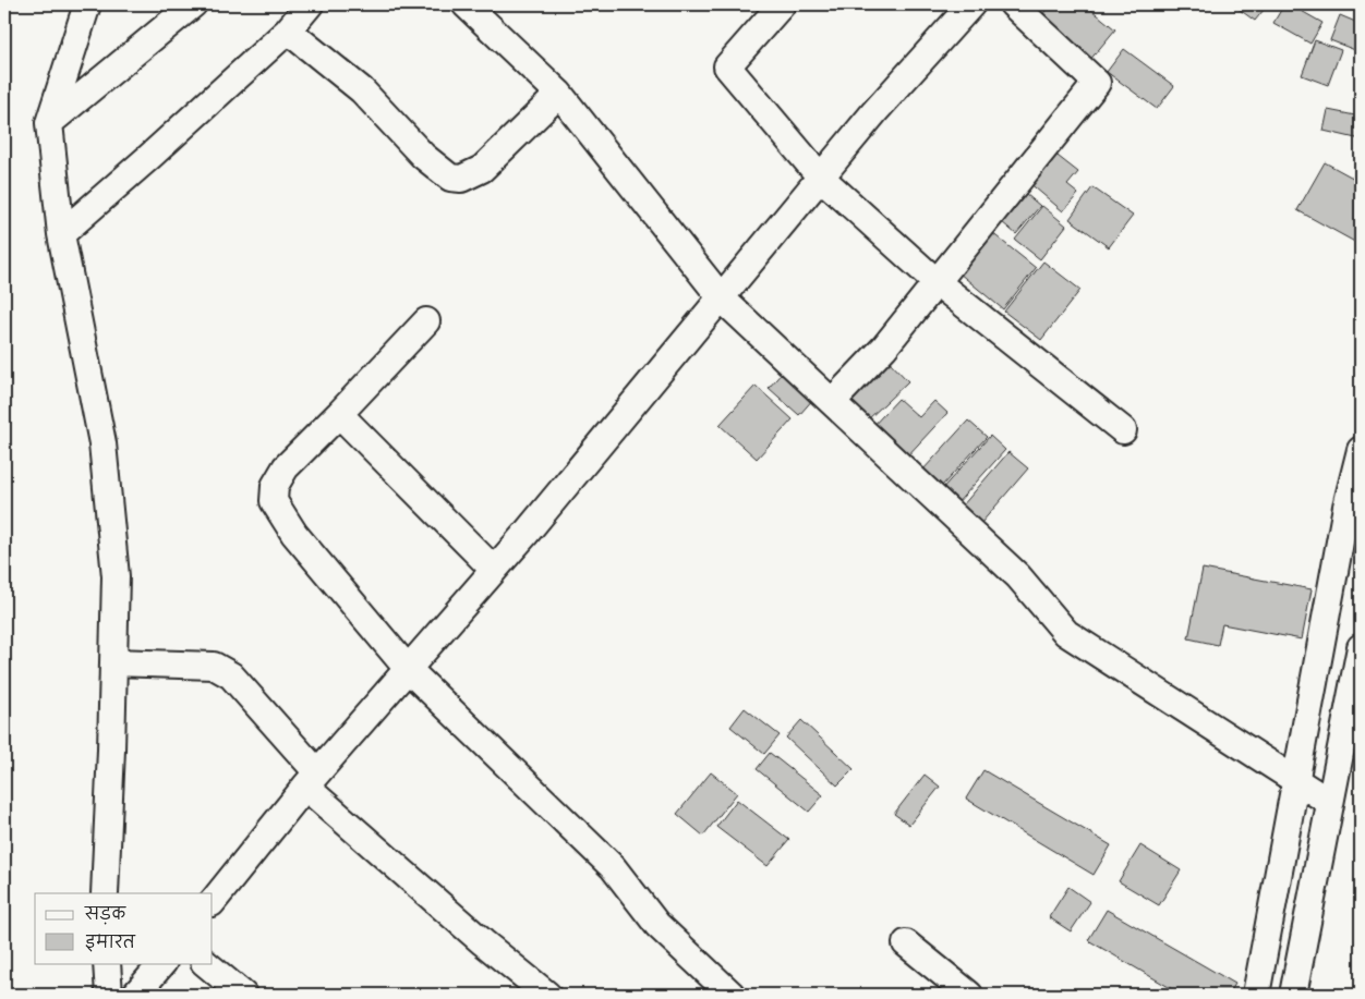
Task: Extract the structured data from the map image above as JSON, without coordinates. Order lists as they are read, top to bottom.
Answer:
{
  "legend": ["सड़क", "इमारत"]
}
